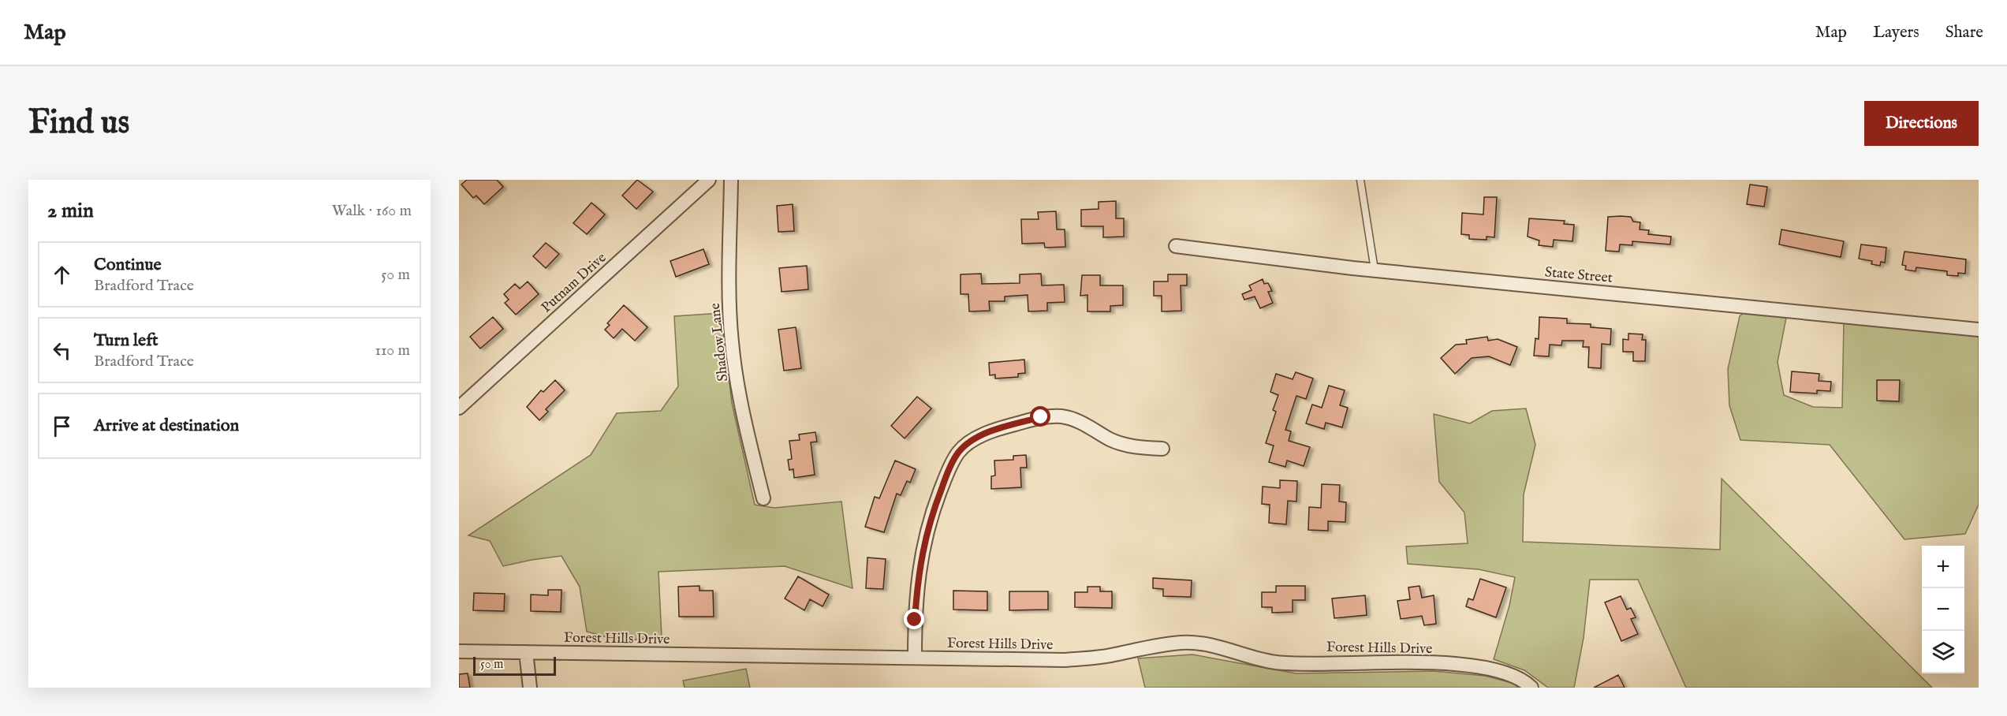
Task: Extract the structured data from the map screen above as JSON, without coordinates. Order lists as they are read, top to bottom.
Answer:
{
  "streets": {
    "street": [
      "State Street",
      "Putnam Drive",
      "Shadow Lane",
      "Forest Hills Drive"
    ]
  },
  "scale_bar": "50 m",
  "page": {
    "header": "Map",
    "nav": ["Map", "Layers", "Share"],
    "buttons": "Directions",
    "title": "Find us",
    "heading": ["2 min", "Walk · 160 m"],
    "list": [
      ["Continue", "Bradford Trace", "50 m"],
      ["Turn left", "Bradford Trace", "110 m"],
      "Arrive at destination"
    ],
    "map_buttons": ["+", "−"],
    "scale": "50 m"
  }
}
